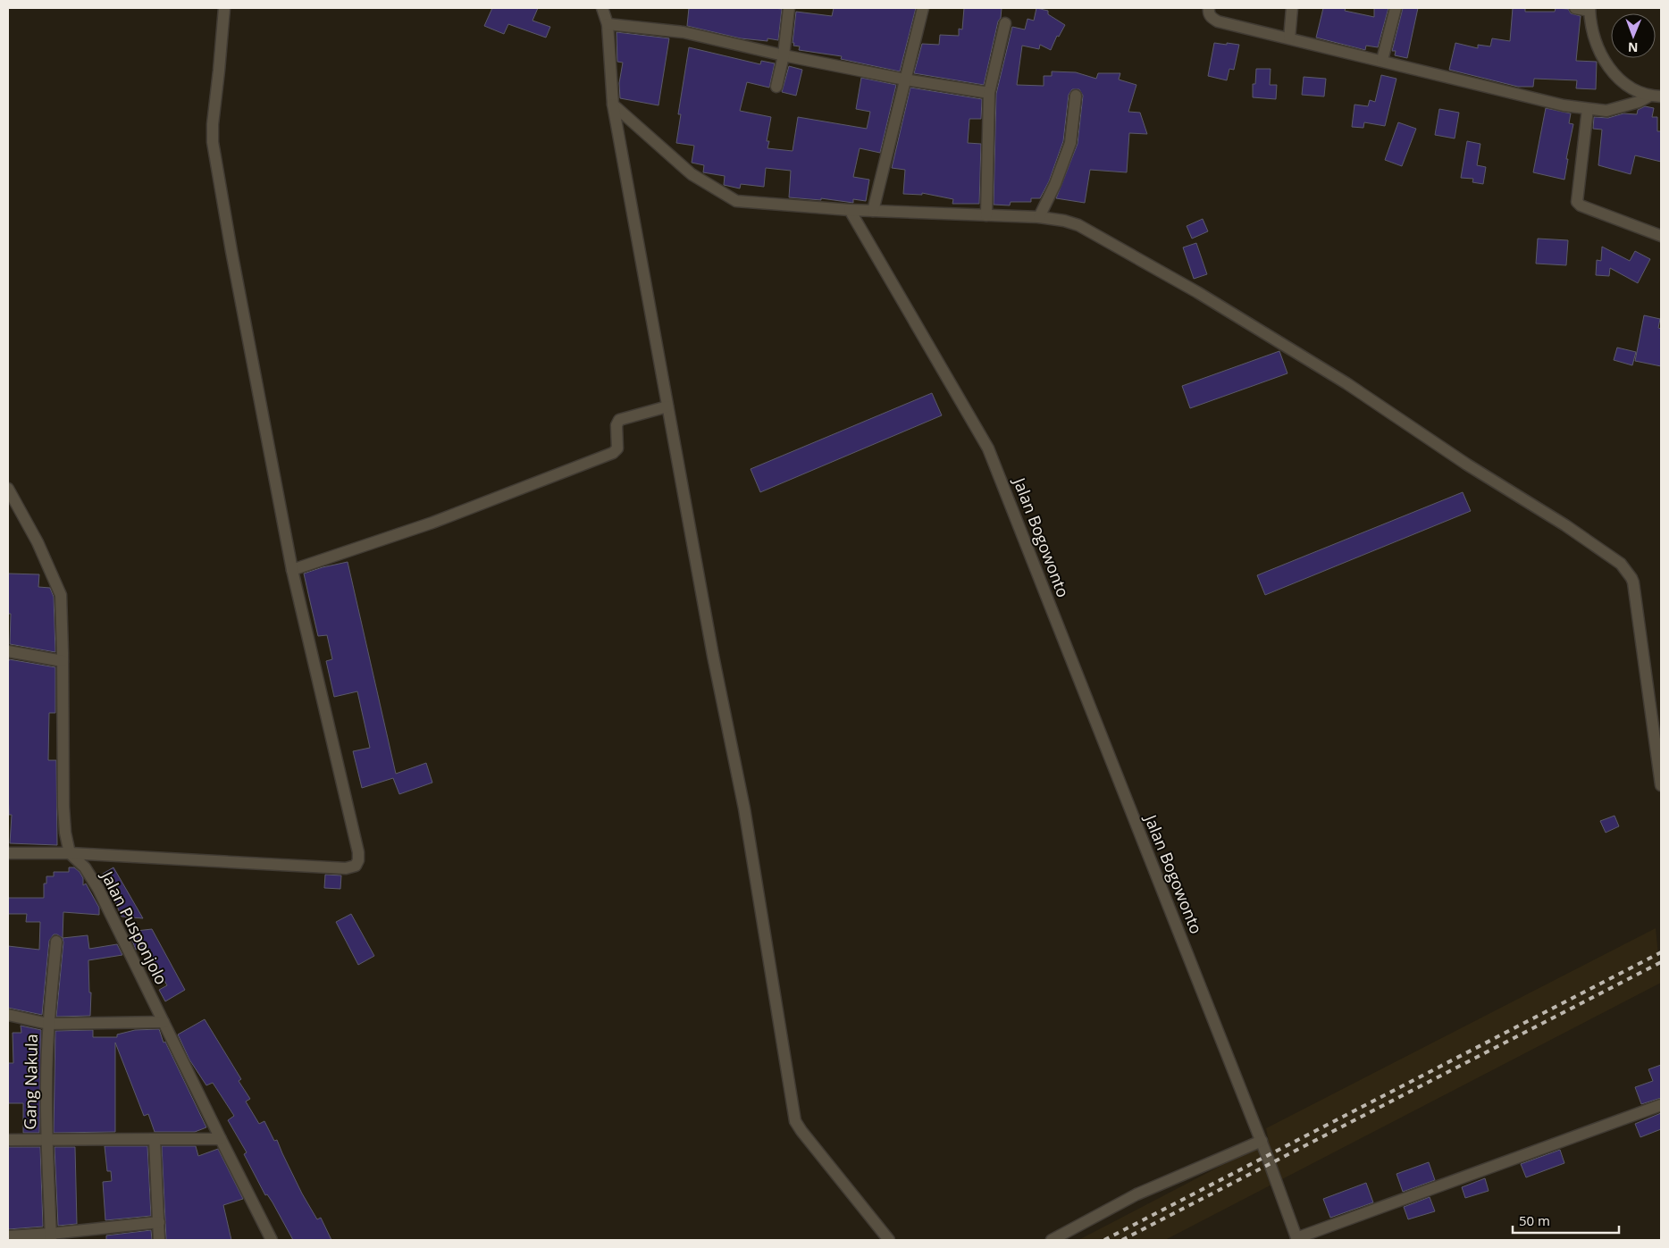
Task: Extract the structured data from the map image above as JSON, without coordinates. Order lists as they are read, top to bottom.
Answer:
{
  "streets": {
    "street": ["Jalan Bogowonto", "Jalan Pusponjolo", "Gang Nakula"]
  },
  "scale_bar": "50 m",
  "north": "bottom"
}
